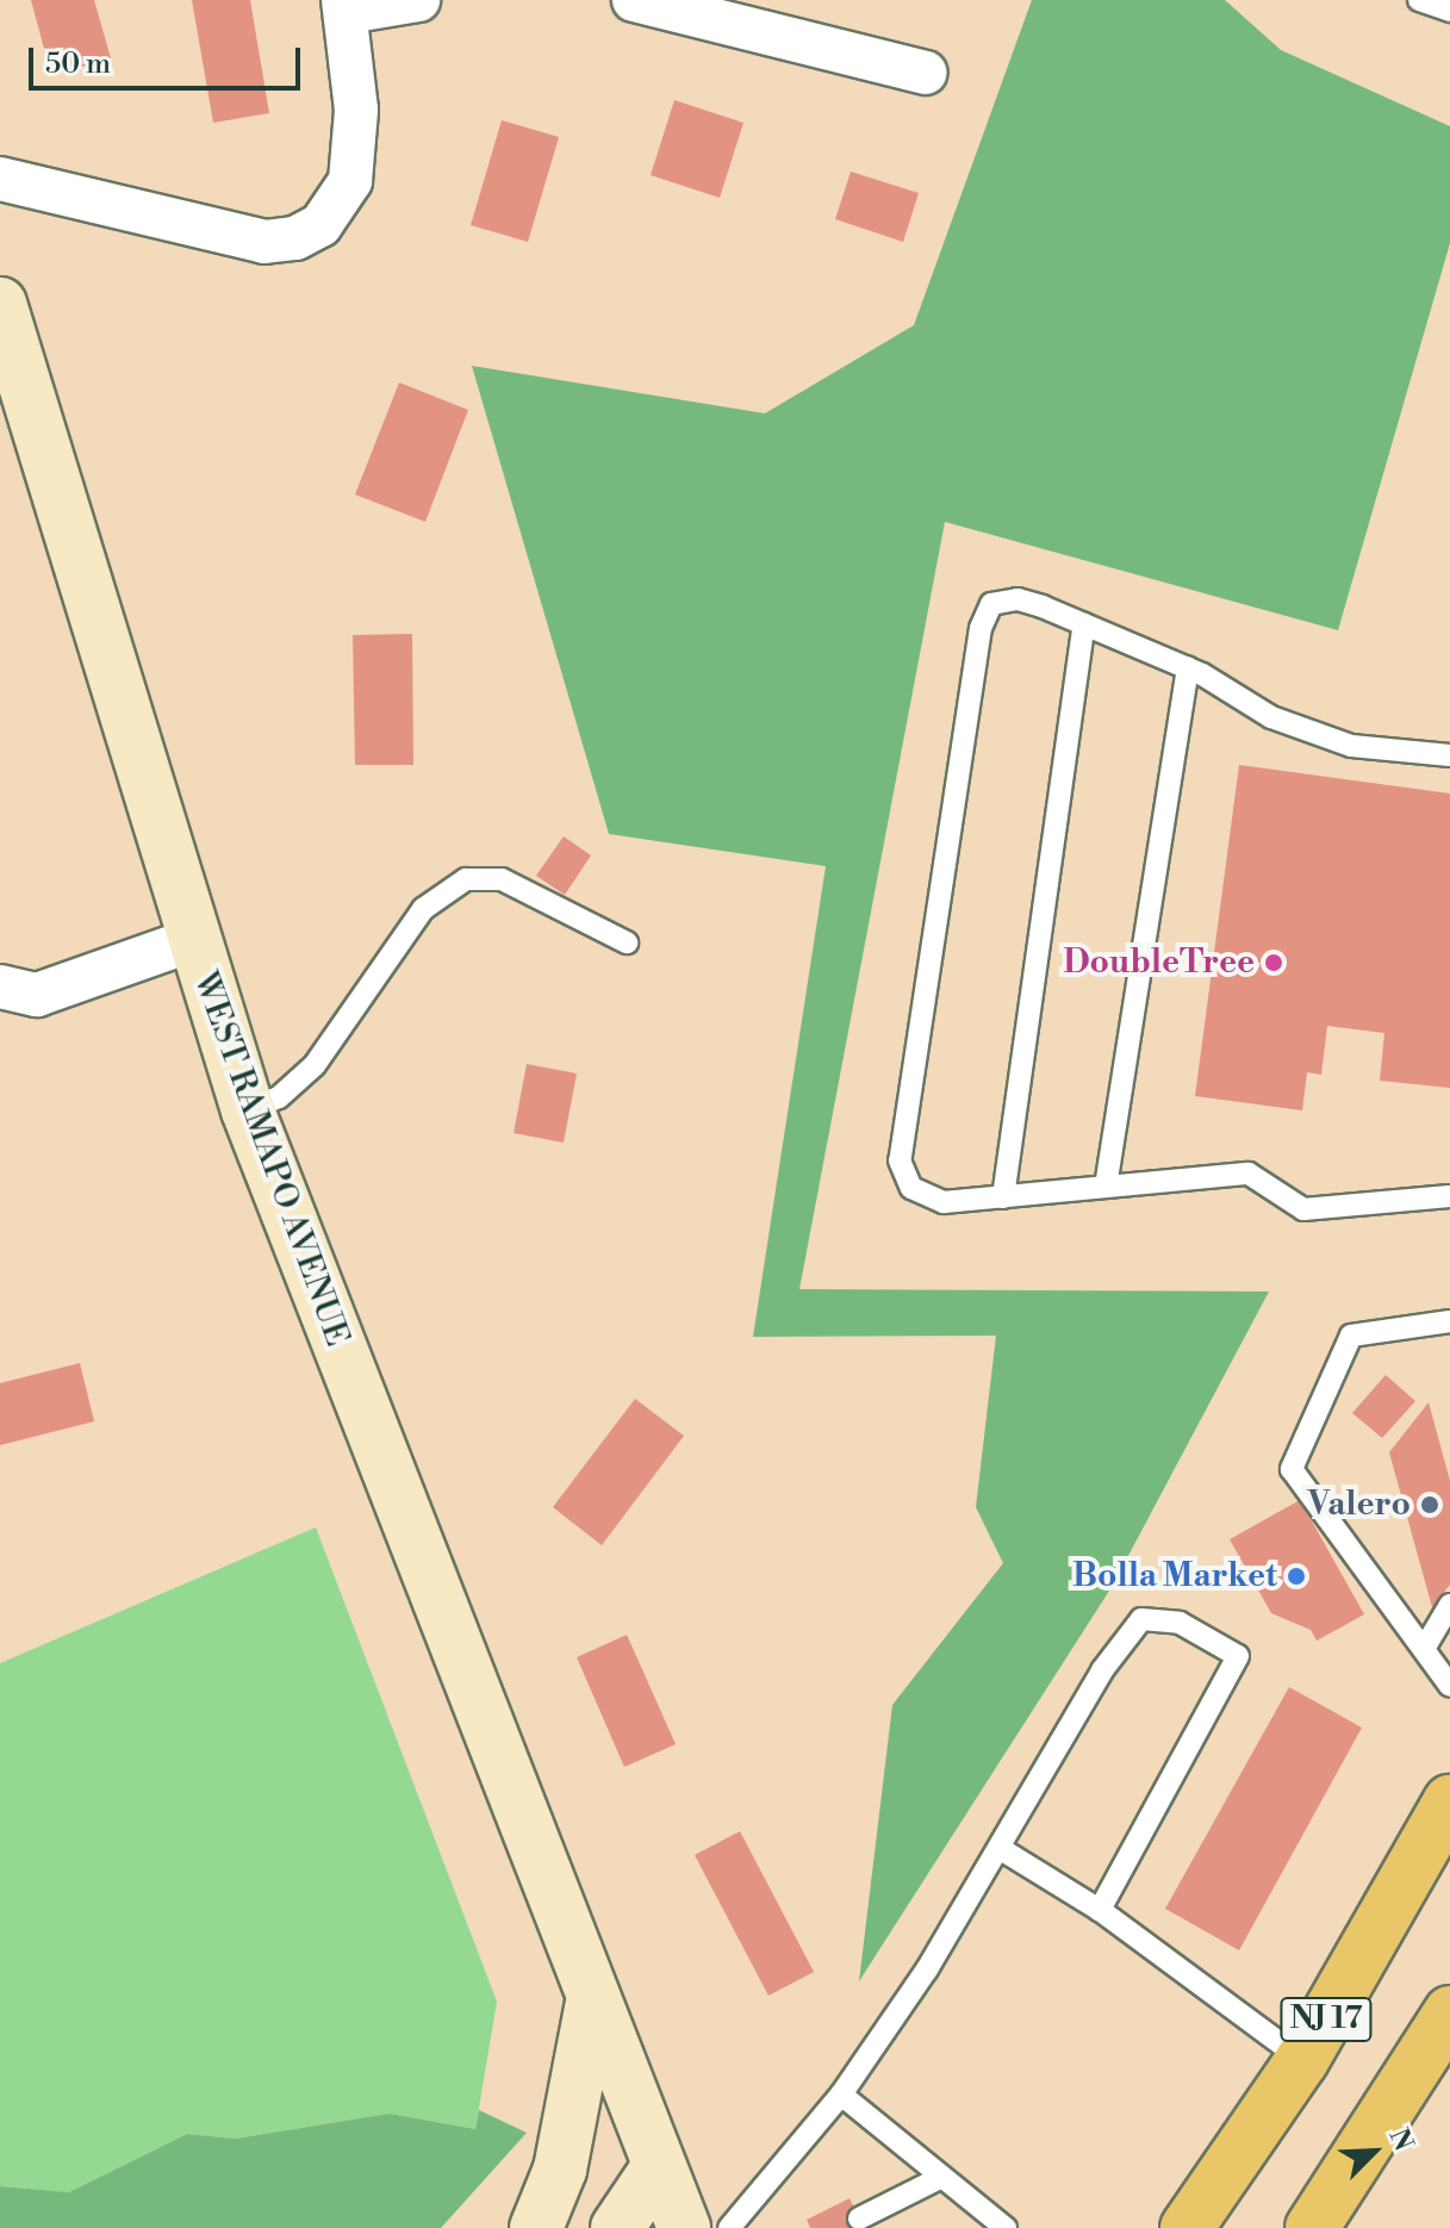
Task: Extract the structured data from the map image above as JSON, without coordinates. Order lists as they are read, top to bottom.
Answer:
{
  "streets": {
    "highway": ["NJ 17"],
    "street": ["WEST RAMAPO AVENUE"]
  },
  "places": ["DoubleTree", "Valero", "Bolla Market"],
  "scale_bar": "50 m",
  "north": "top right"
}
